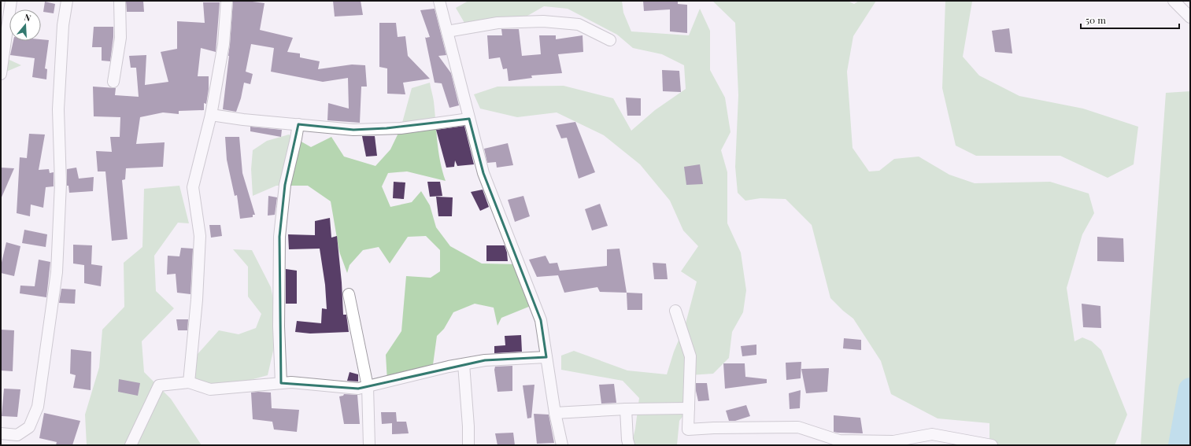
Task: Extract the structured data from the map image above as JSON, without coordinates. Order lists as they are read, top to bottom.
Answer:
{
  "scale_bar": "50 m",
  "north": "top"
}
